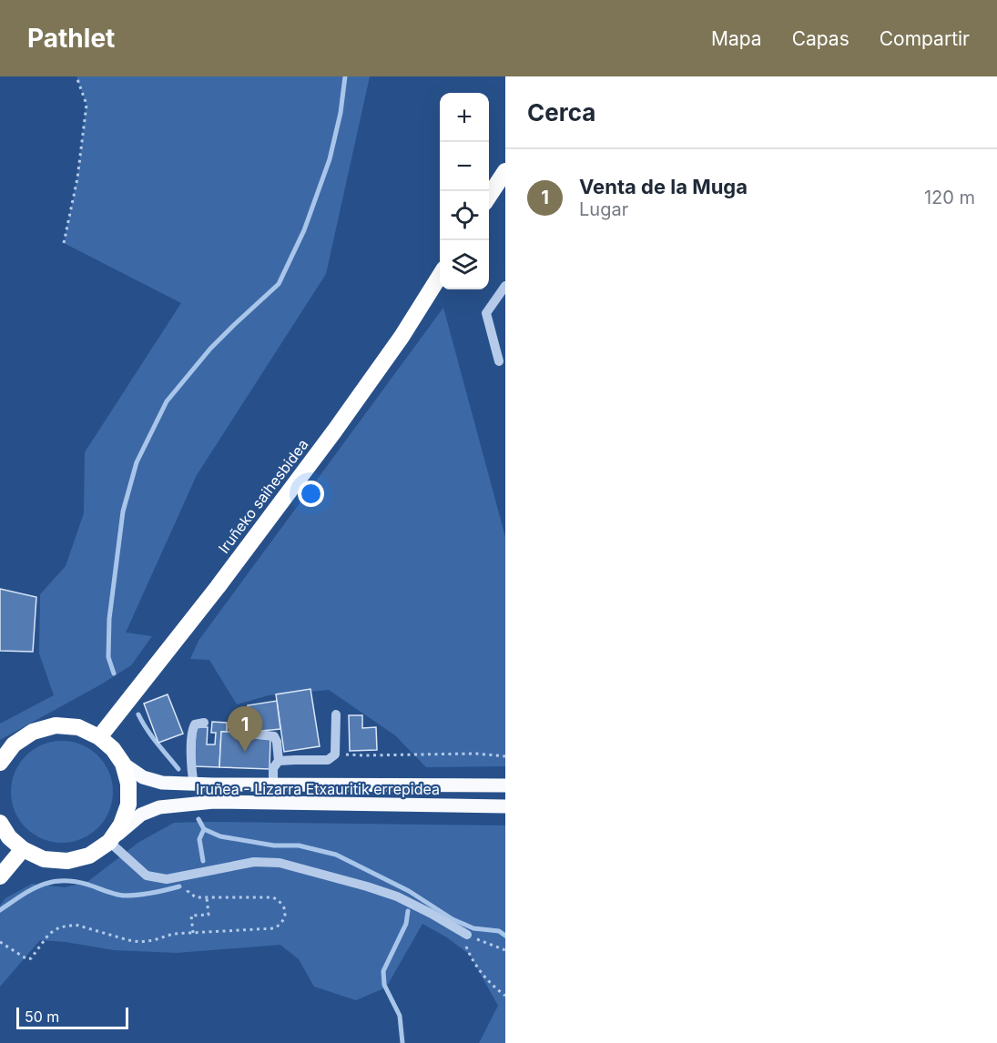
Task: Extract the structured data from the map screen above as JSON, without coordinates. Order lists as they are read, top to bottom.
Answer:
{
  "streets": {
    "highway": ["Iruñeko saihesbidea"],
    "main road": ["Iruñea - Lizarra Etxauritik errepidea"]
  },
  "scale_bar": "50 m",
  "page": {
    "header": "Pathlet",
    "nav": ["Mapa", "Capas", "Compartir"],
    "heading": "Cerca",
    "map_buttons": ["+", "−"],
    "list": [
      {
        "mark": "1",
        "name": "Venta de la Muga",
        "note": "Lugar",
        "value": "120 m"
      }
    ],
    "pins": "1",
    "scale": "50 m"
  }
}
